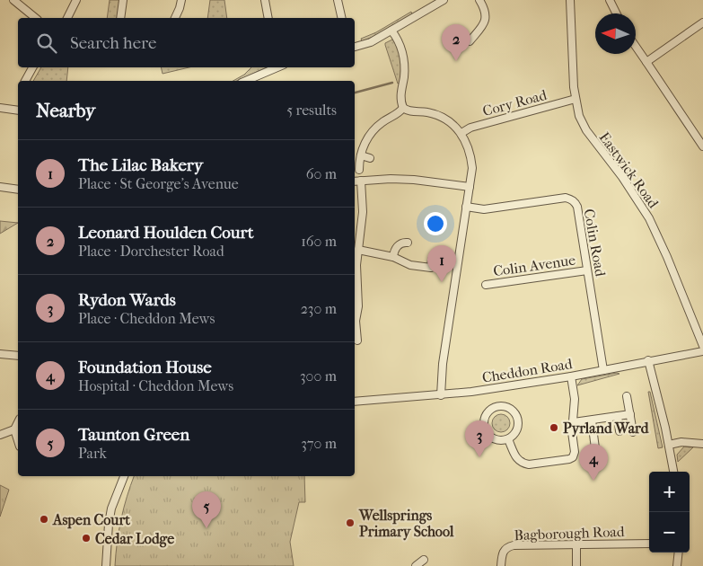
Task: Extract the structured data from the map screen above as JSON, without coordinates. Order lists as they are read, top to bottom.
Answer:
{
  "streets": {
    "street": [
      "Cory Road",
      "Eastwick Road",
      "Colin Road",
      "Colin Avenue",
      "Cheddon Road",
      "Bagborough Road"
    ]
  },
  "crossings": [
    ["Cory Road", "Eastwick Road"],
    ["Colin Road", "Colin Avenue"],
    ["Colin Road", "Cheddon Road"]
  ],
  "places": [
    "Pyrland Ward",
    "Aspen Court",
    "Wellsprings Primary School",
    "Cedar Lodge"
  ],
  "north": "left",
  "page": {
    "search": "Search here",
    "pins": [
      "2",
      "1",
      "3",
      "4",
      "5"
    ],
    "heading": ["Nearby", "5 results"],
    "list": [
      {
        "mark": "1",
        "name": "The Lilac Bakery",
        "note": "Place · St George's Avenue",
        "value": "60 m"
      },
      {
        "mark": "2",
        "name": "Leonard Houlden Court",
        "note": "Place · Dorchester Road",
        "value": "160 m"
      },
      {
        "mark": "3",
        "name": "Rydon Wards",
        "note": "Place · Cheddon Mews",
        "value": "230 m"
      },
      {
        "mark": "4",
        "name": "Foundation House",
        "note": "Hospital · Cheddon Mews",
        "value": "300 m"
      },
      {
        "mark": "5",
        "name": "Taunton Green",
        "note": "Park",
        "value": "370 m"
      }
    ],
    "map_buttons": ["+", "−"]
  }
}
